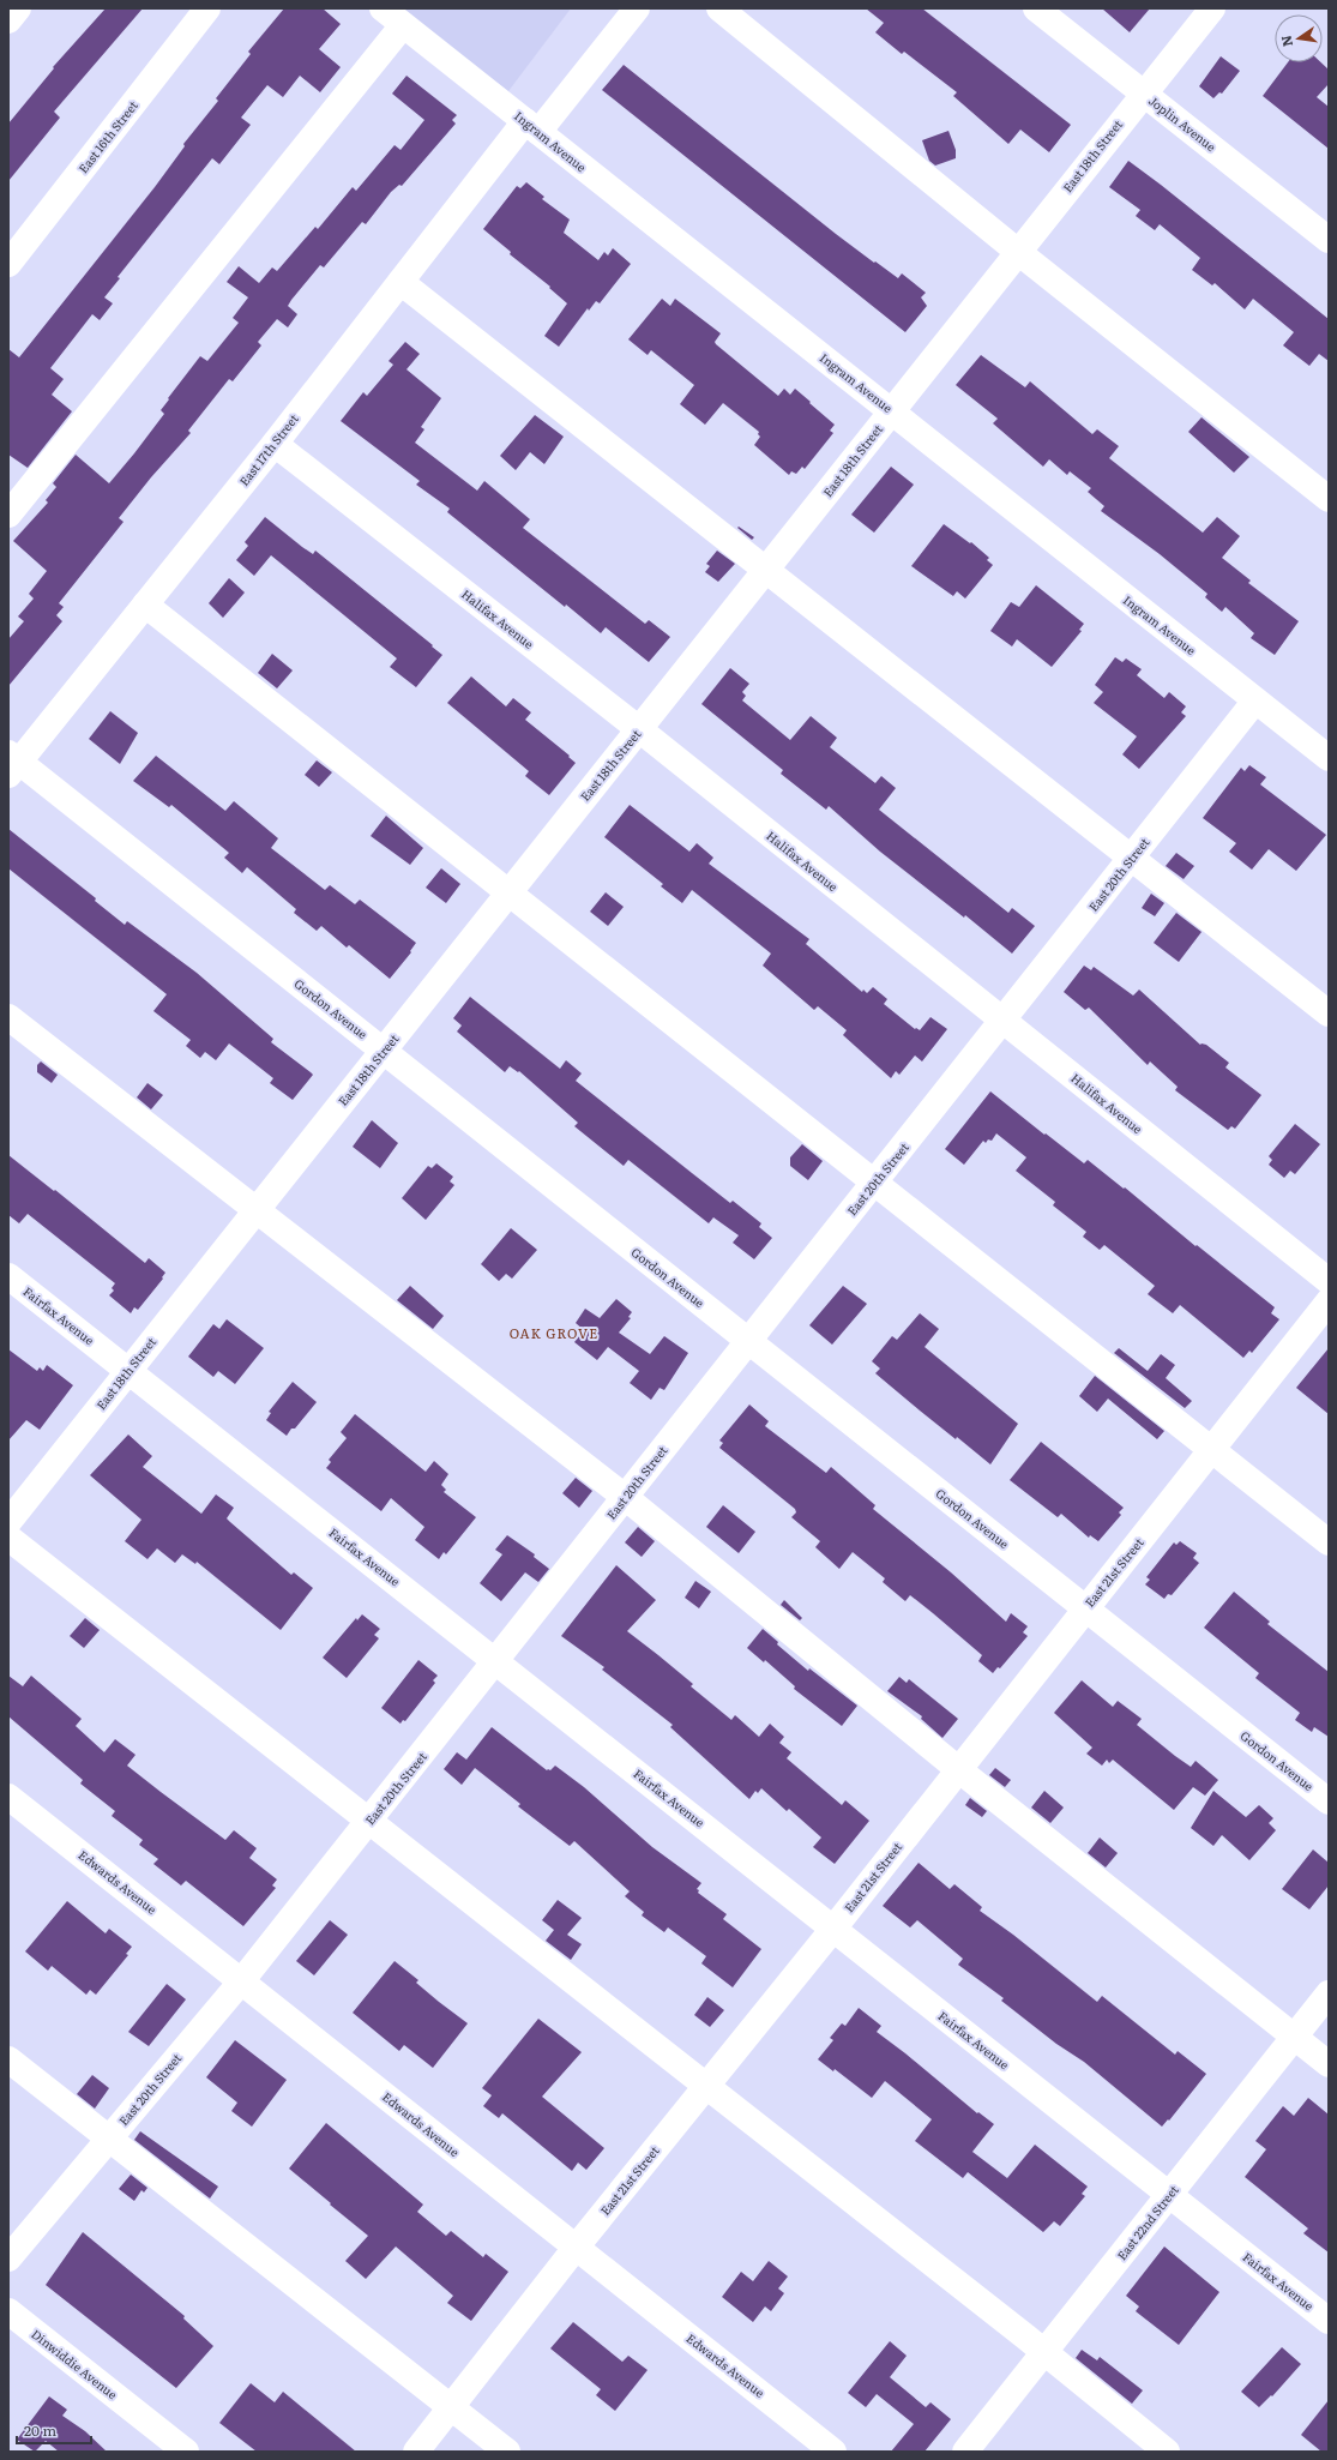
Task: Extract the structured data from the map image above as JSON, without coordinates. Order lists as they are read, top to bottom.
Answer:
{
  "streets": {
    "street": [
      "Joplin Avenue",
      "East 16th Street",
      "Ingram Avenue",
      "East 18th Street",
      "East 17th Street",
      "Halifax Avenue",
      "East 20th Street",
      "Gordon Avenue",
      "Fairfax Avenue",
      "East 21st Street",
      "Edwards Avenue",
      "East 22nd Street",
      "Dinwiddie Avenue"
    ]
  },
  "crossings": [
    ["Joplin Avenue", "East 18th Street"],
    ["Ingram Avenue", "East 18th Street"],
    ["Ingram Avenue", "East 17th Street"],
    ["Ingram Avenue", "East 20th Street"],
    ["East 18th Street", "Halifax Avenue"],
    ["East 18th Street", "Gordon Avenue"],
    ["East 18th Street", "Fairfax Avenue"],
    ["East 17th Street", "Halifax Avenue"],
    ["East 17th Street", "Gordon Avenue"],
    ["Halifax Avenue", "East 20th Street"],
    ["East 20th Street", "Gordon Avenue"],
    ["East 20th Street", "Fairfax Avenue"],
    ["East 20th Street", "Edwards Avenue"],
    ["Gordon Avenue", "East 21st Street"],
    ["Fairfax Avenue", "East 21st Street"],
    ["Fairfax Avenue", "East 22nd Street"],
    ["East 21st Street", "Edwards Avenue"]
  ],
  "districts": ["OAK GROVE"],
  "scale_bar": "20 m",
  "north": "left"
}
